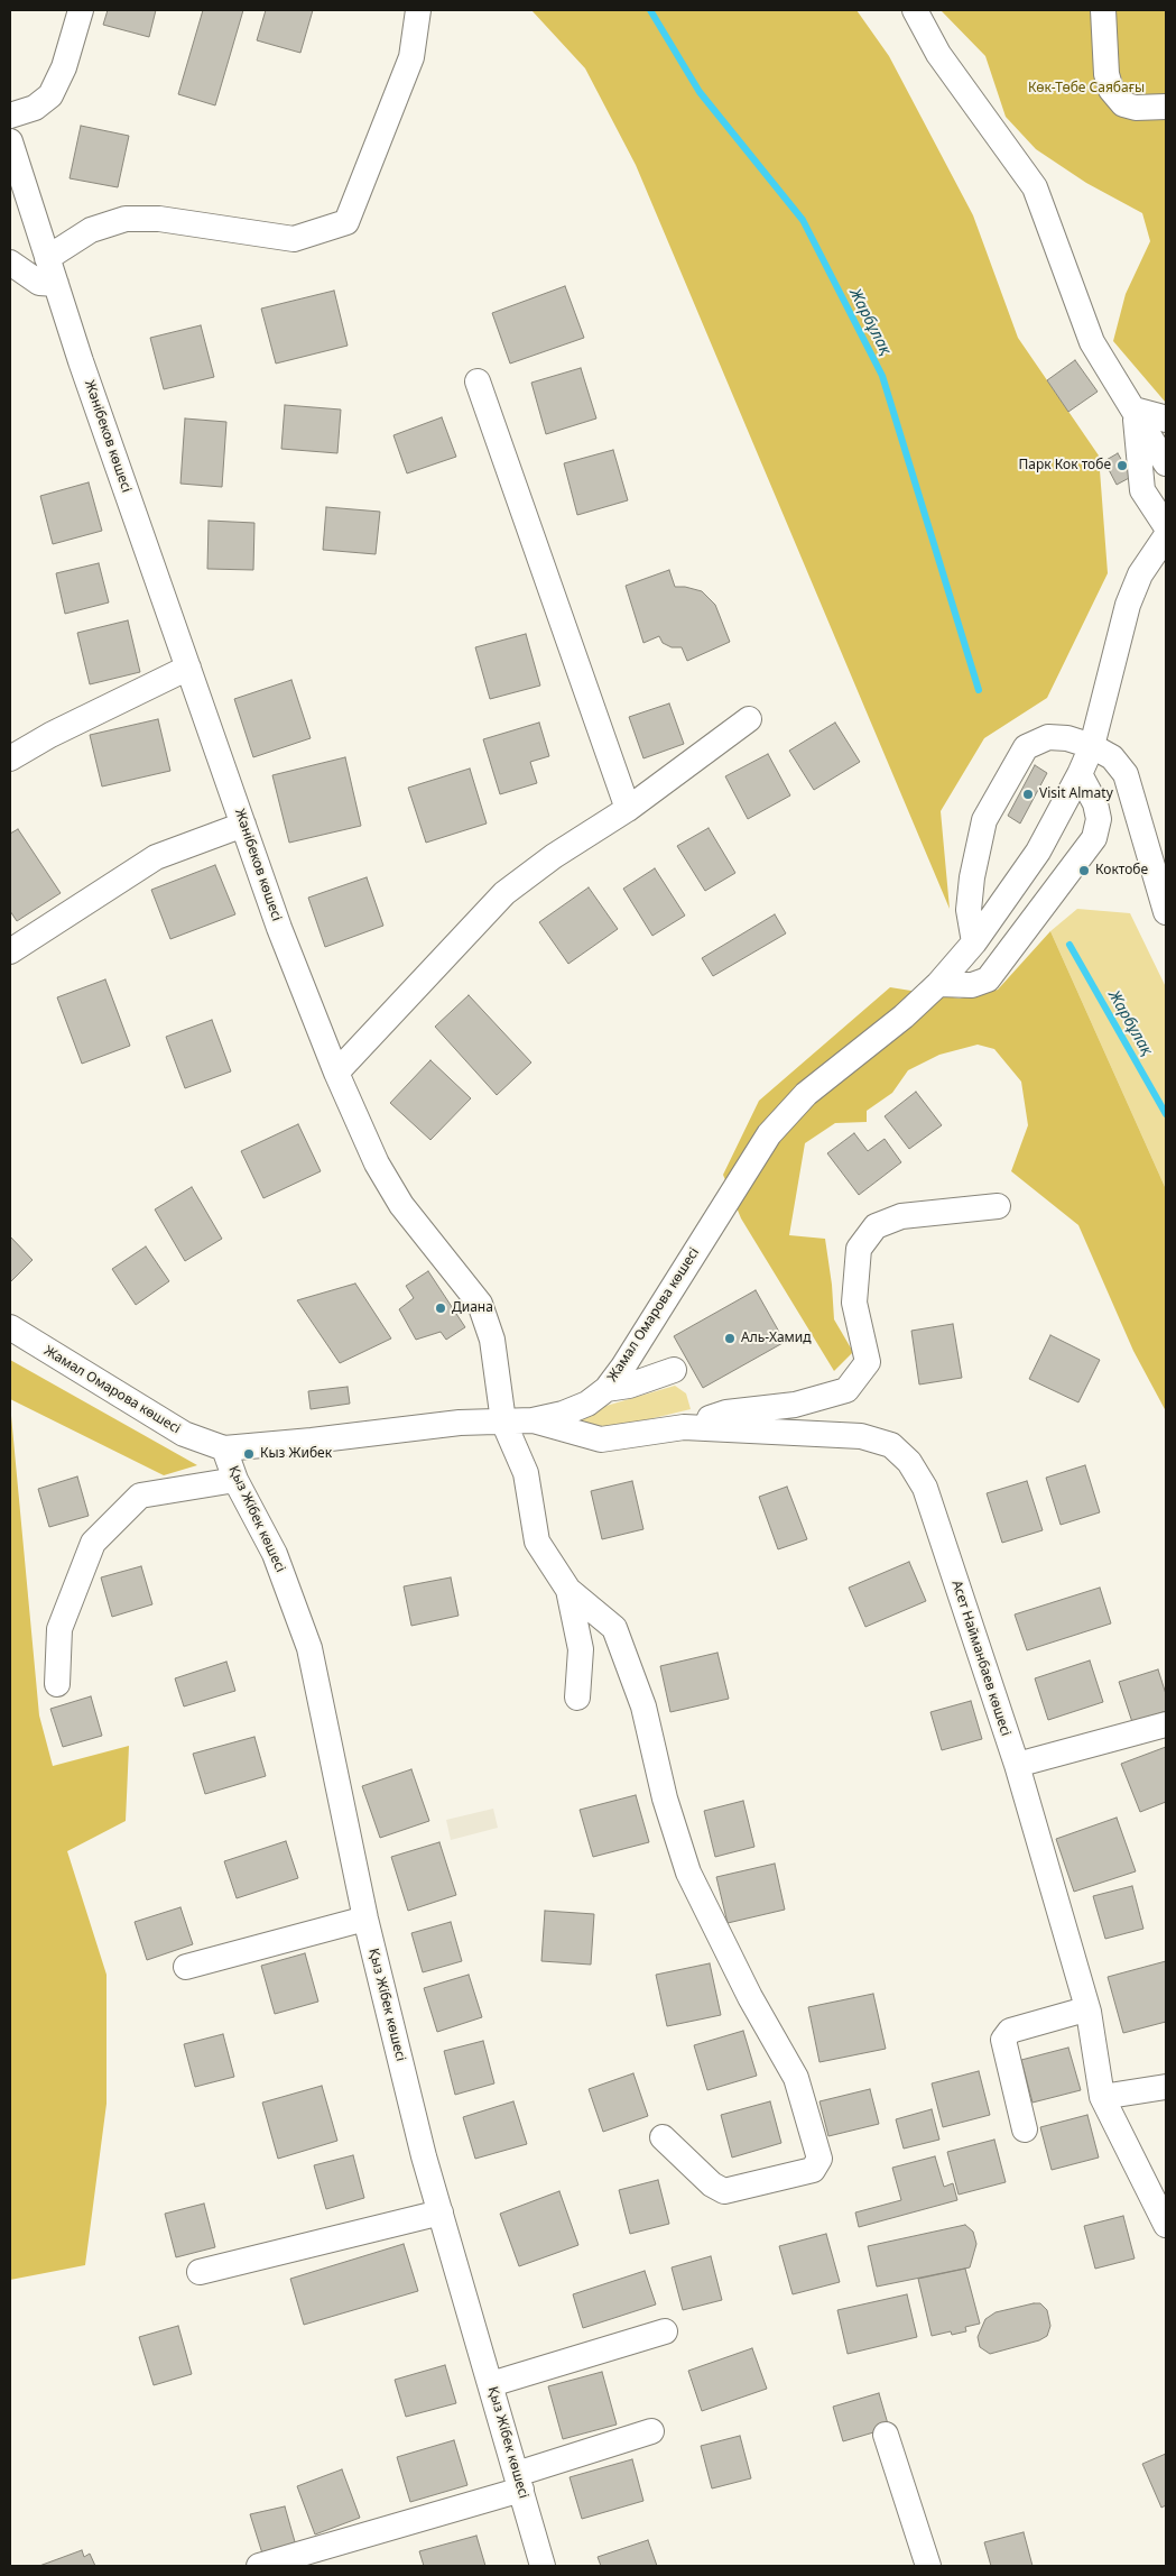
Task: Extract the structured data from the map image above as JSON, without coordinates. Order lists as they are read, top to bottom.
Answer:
{
  "streets": {
    "street": [
      "Жәнібеков көшесі",
      "Жамал Омарова көшесі",
      "Қыз Жібек көшесі",
      "Асет Найманбаев көшесі"
    ]
  },
  "crossings": [
    ["Жәнібеков көшесі", "Жамал Омарова көшесі"],
    ["Жамал Омарова көшесі", "Қыз Жібек көшесі"],
    ["Жамал Омарова көшесі", "Асет Найманбаев көшесі"]
  ],
  "water": ["Жарбұлақ"],
  "parks": ["Көк-Төбе Саябағы"],
  "places": [
    "Парк Кок тобе",
    "Visit Almaty",
    "Коктобе",
    "Диана",
    "Аль-Хамид",
    "Кыз Жибек"
  ]
}
